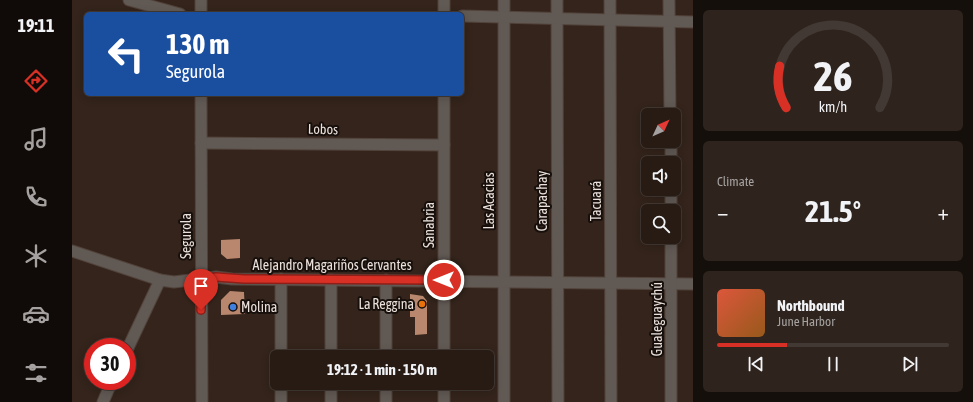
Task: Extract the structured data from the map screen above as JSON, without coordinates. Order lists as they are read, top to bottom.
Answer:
{
  "streets": {
    "street": [
      "Lobos",
      "Las Acacias",
      "Carapachay",
      "Tacuará",
      "Sanabria",
      "Segurola",
      "Alejandro Magariños Cervantes",
      "Gualeguaychú"
    ]
  },
  "crossings": [
    ["Lobos", "Sanabria"],
    ["Lobos", "Segurola"],
    ["Las Acacias", "Alejandro Magariños Cervantes"],
    ["Carapachay", "Alejandro Magariños Cervantes"],
    ["Tacuará", "Alejandro Magariños Cervantes"],
    ["Sanabria", "Alejandro Magariños Cervantes"],
    ["Segurola", "Alejandro Magariños Cervantes"],
    ["Alejandro Magariños Cervantes", "Gualeguaychú"]
  ],
  "places": ["La Reggina", "Molina"],
  "north": "top right",
  "page": {
    "tabs": "19:11",
    "turn": ["130 m", "Segurola"],
    "tile": "Climate",
    "heat": ["−", "21.5°", "+"],
    "song": ["Northbound", "June Harbor"],
    "limit": "30",
    "trip": "19:12 · 1 min · 150 m",
    "gauge": ["26", "km/h"]
  }
}
